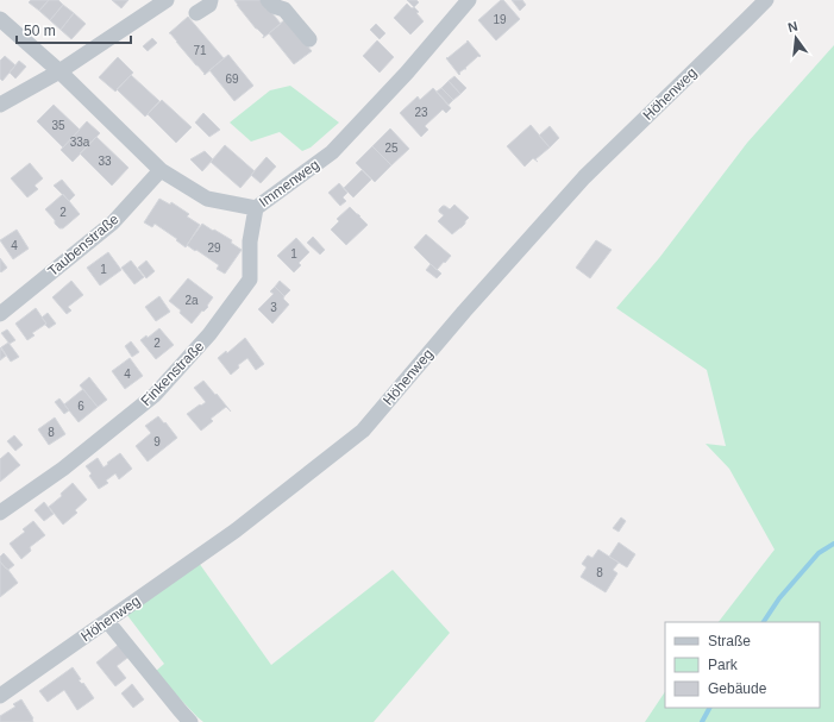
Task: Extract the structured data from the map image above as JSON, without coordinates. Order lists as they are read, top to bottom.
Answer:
{
  "streets": {
    "street": [
      "Höhenweg",
      "Immenweg",
      "Taubenstraße",
      "Finkenstraße"
    ]
  },
  "crossings": [
    ["Immenweg", "Taubenstraße"],
    ["Immenweg", "Finkenstraße"]
  ],
  "house_numbers": [
    "19",
    "71",
    "69",
    "23",
    "35",
    "33a",
    "25",
    "33",
    "2",
    "4",
    "29",
    "1",
    "1",
    "2a",
    "3",
    "2",
    "4",
    "6",
    "8",
    "9",
    "8"
  ],
  "legend": ["Straße", "Park", "Gebäude"],
  "scale_bar": "50 m",
  "north": "top"
}
